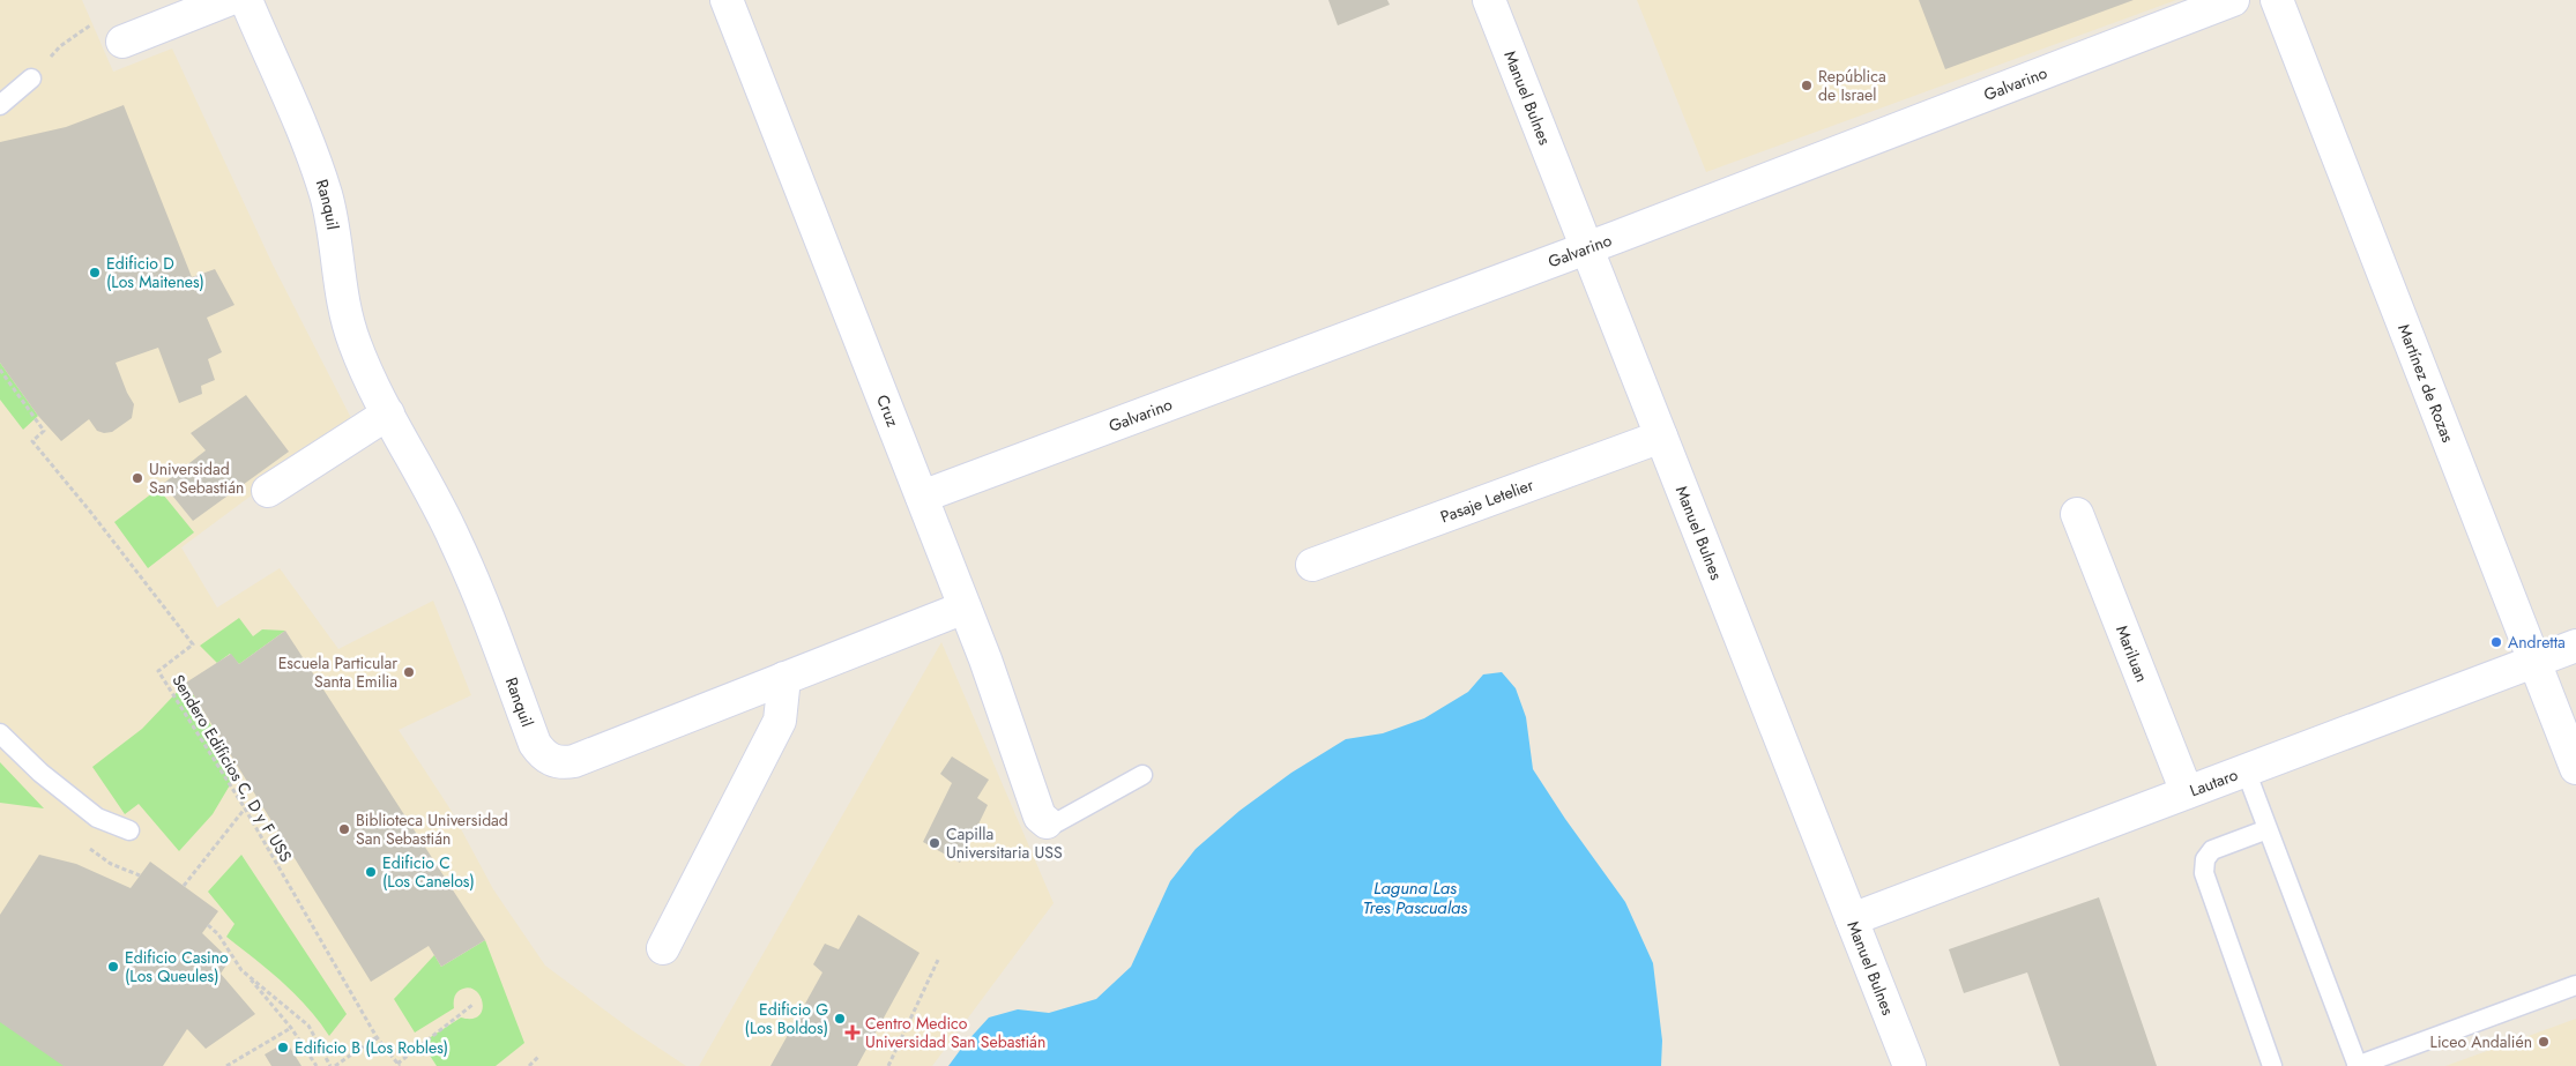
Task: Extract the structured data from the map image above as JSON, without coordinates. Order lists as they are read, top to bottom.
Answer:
{
  "streets": {
    "street": [
      "Galvarino",
      "Manuel Bulnes",
      "Ranquil",
      "Martínez de Rozas",
      "Cruz",
      "Pasaje Letelier",
      "Mariluan",
      "Lautaro"
    ],
    "path": ["Sendero Edificios C, D y F USS"]
  },
  "crossings": [
    ["Galvarino", "Manuel Bulnes"],
    ["Galvarino", "Cruz"],
    ["Manuel Bulnes", "Pasaje Letelier"],
    ["Manuel Bulnes", "Lautaro"],
    ["Ranquil", "Cruz"],
    ["Martínez de Rozas", "Lautaro"],
    ["Mariluan", "Lautaro"]
  ],
  "water": ["Laguna Las Tres Pascualas"],
  "places": {
    "other": [
      "República de Israel",
      "Edificio D (Los Maitenes)",
      "Universidad San Sebastián",
      "Andretta",
      "Escuela Particular Santa Emilia",
      "Biblioteca Universidad San Sebastián",
      "Capilla Universitaria USS",
      "Edificio C (Los Canelos)",
      "Edificio Casino (Los Queules)",
      "Edificio G (Los Boldos)",
      "Liceo Andalién",
      "Edificio B (Los Robles)"
    ],
    "health": ["Centro Medico Universidad San Sebastián"]
  }
}
